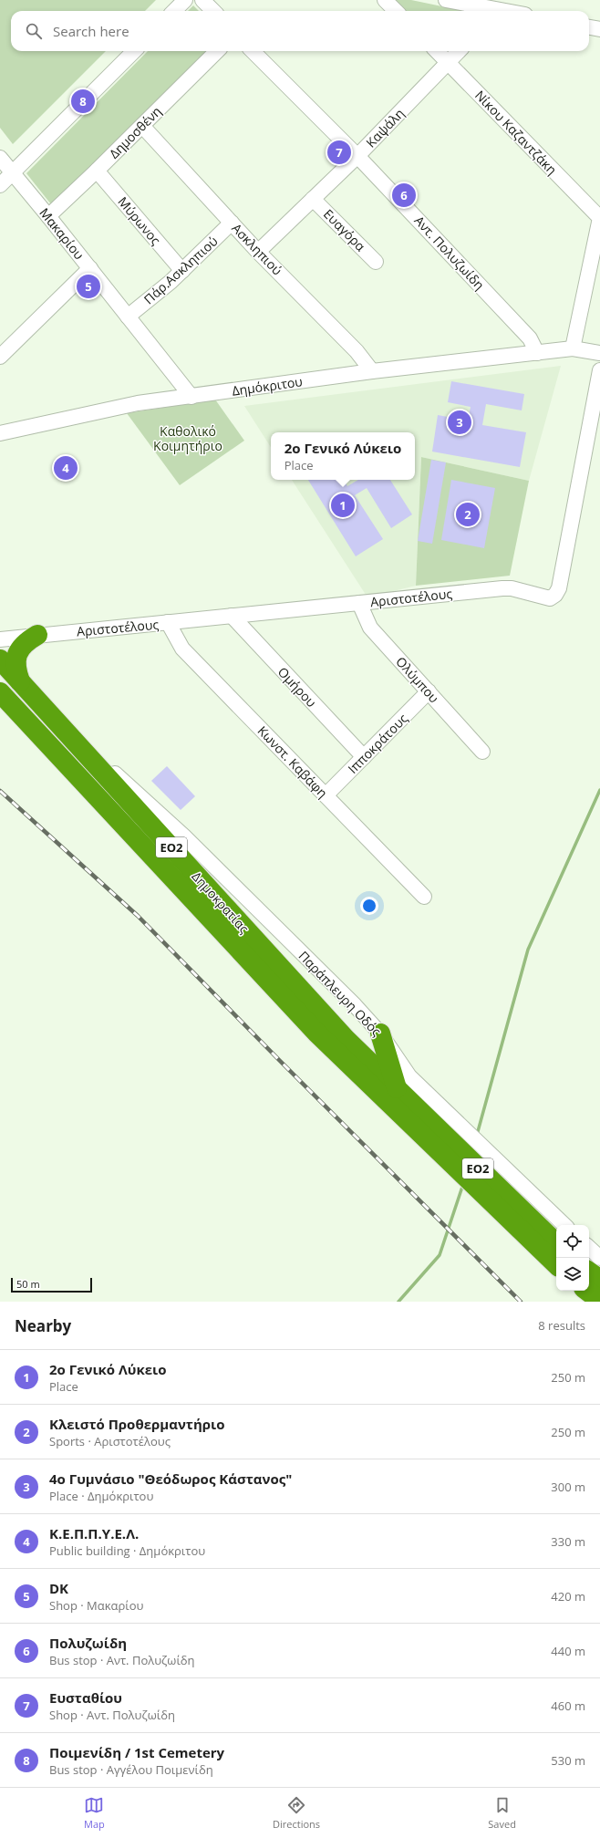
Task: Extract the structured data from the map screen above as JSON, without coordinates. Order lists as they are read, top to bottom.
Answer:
{
  "streets": {
    "highway": ["ΕΟ2", "Δημοκρατίας"],
    "street": [
      "Καψάλη",
      "Δημοσθένη",
      "Νίκου Καζαντζάκη",
      "Μύρωνος",
      "Ευαγόρα",
      "Μακαρίου",
      "Ασκληπιού",
      "Αντ. Πολυζωίδη",
      "Πάρ.Ασκληπιού",
      "Δημόκριτου",
      "Αριστοτέλους",
      "Ολύμπου",
      "Ομήρου",
      "Ιπποκράτους",
      "Κωνστ. Καβάφη",
      "Παράπλευρη Οδός"
    ]
  },
  "crossings": [
    ["Καψάλη", "Νίκου Καζαντζάκη"],
    ["Καψάλη", "Ευαγόρα"],
    ["Καψάλη", "Ασκληπιού"],
    ["Καψάλη", "Αντ. Πολυζωίδη"],
    ["Δημοσθένη", "Μύρωνος"],
    ["Δημοσθένη", "Μακαρίου"],
    ["Δημοσθένη", "Ασκληπιού"],
    ["Μύρωνος", "Πάρ.Ασκληπιού"],
    ["Μακαρίου", "Πάρ.Ασκληπιού"],
    ["Μακαρίου", "Δημόκριτου"],
    ["Ασκληπιού", "Πάρ.Ασκληπιού"],
    ["Ασκληπιού", "Δημόκριτου"],
    ["Αντ. Πολυζωίδη", "Δημόκριτου"],
    ["Αριστοτέλους", "Ολύμπου"],
    ["Αριστοτέλους", "Ομήρου"],
    ["Αριστοτέλους", "Κωνστ. Καβάφη"],
    ["Ολύμπου", "Ιπποκράτους"],
    ["Ομήρου", "Ιπποκράτους"],
    ["Ιπποκράτους", "Κωνστ. Καβάφη"],
    ["ΕΟ2", "Δημοκρατίας"]
  ],
  "parks": ["Καθολικό Κοιμητήριο"],
  "scale_bar": "50 m",
  "page": {
    "search": "Search here",
    "pins": [
      "8",
      "7",
      "6",
      "5",
      "3",
      "4",
      "1",
      "2"
    ],
    "popup": ["2ο Γενικό Λύκειο", "Place"],
    "scale": "50 m",
    "heading": ["Nearby", "8 results"],
    "list": [
      {
        "mark": "1",
        "name": "2ο Γενικό Λύκειο",
        "note": "Place",
        "value": "250 m"
      },
      {
        "mark": "2",
        "name": "Κλειστό Προθερμαντήριο",
        "note": "Sports · Αριστοτέλους",
        "value": "250 m"
      },
      {
        "mark": "3",
        "name": "4ο Γυμνάσιο \"Θεόδωρος Κάστανος\"",
        "note": "Place · Δημόκριτου",
        "value": "300 m"
      },
      {
        "mark": "4",
        "name": "Κ.Ε.Π.Π.Υ.Ε.Λ.",
        "note": "Public building · Δημόκριτου",
        "value": "330 m"
      },
      {
        "mark": "5",
        "name": "DK",
        "note": "Shop · Μακαρίου",
        "value": "420 m"
      },
      {
        "mark": "6",
        "name": "Πολυζωίδη",
        "note": "Bus stop · Αντ. Πολυζωίδη",
        "value": "440 m"
      },
      {
        "mark": "7",
        "name": "Ευσταθίου",
        "note": "Shop · Αντ. Πολυζωίδη",
        "value": "460 m"
      },
      {
        "mark": "8",
        "name": "Ποιμενίδη / 1st Cemetery",
        "note": "Bus stop · Αγγέλου Ποιμενίδη",
        "value": "530 m"
      }
    ],
    "nav": ["Map", "Directions", "Saved"]
  }
}
